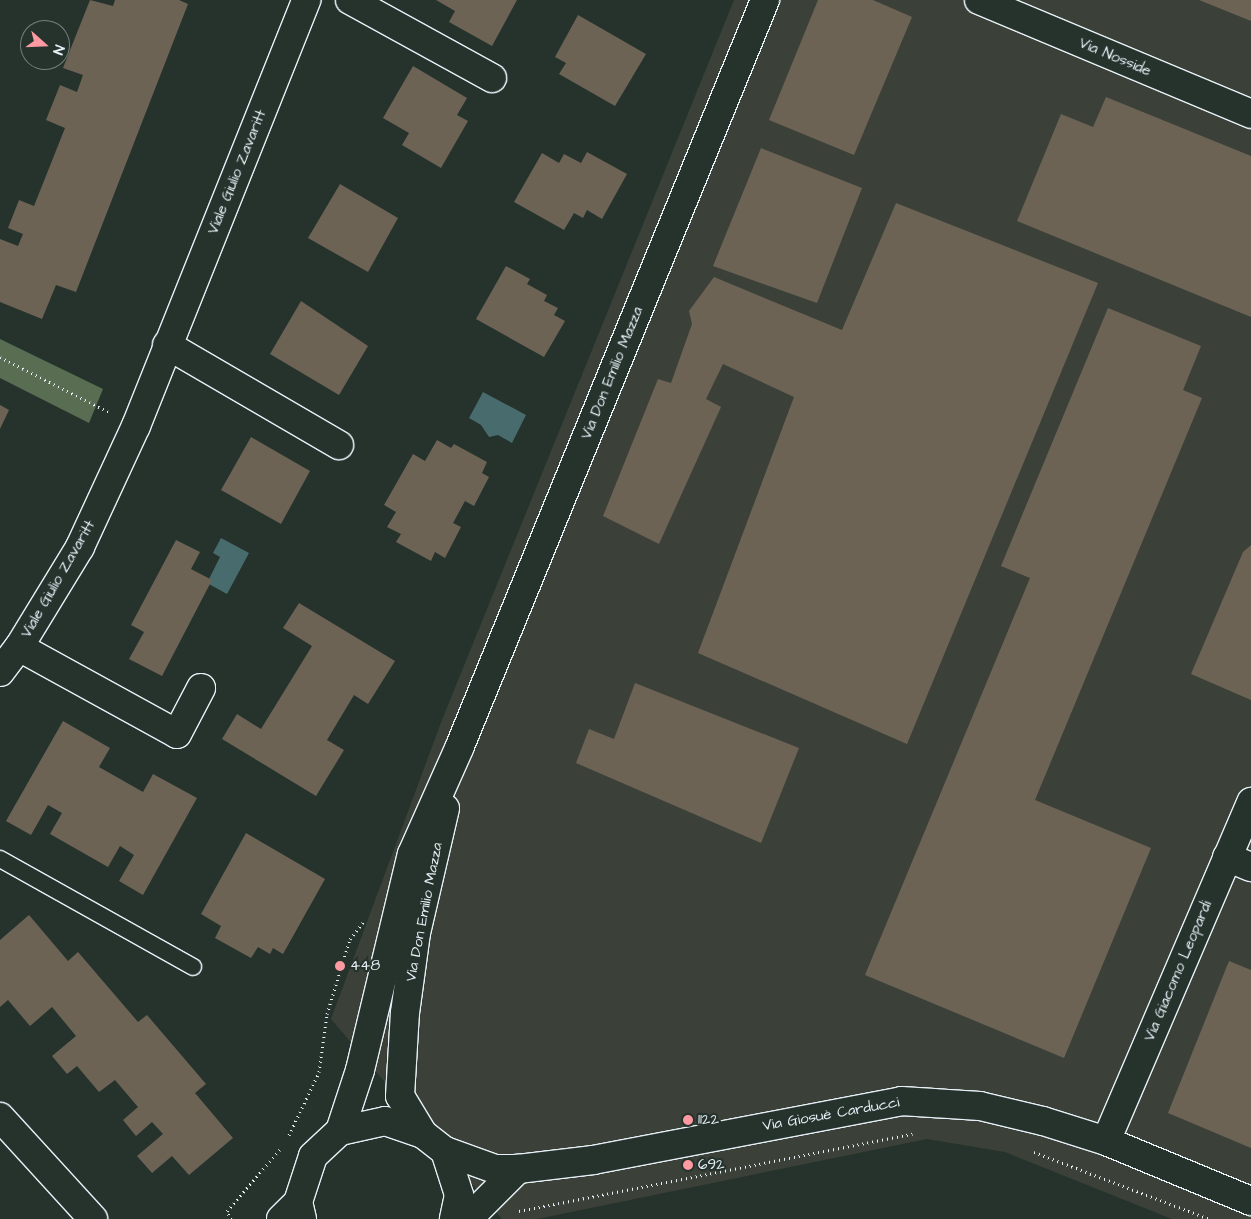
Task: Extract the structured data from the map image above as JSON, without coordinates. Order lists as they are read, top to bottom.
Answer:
{
  "streets": {
    "street": [
      "Via Nosside",
      "Viale Giulio Zavaritt",
      "Via Don Emilio Mazza",
      "Via Giacomo Leopardi",
      "Via Giosuè Carducci"
    ]
  },
  "crossings": [
    ["Via Don Emilio Mazza", "Via Giosuè Carducci"],
    ["Via Giacomo Leopardi", "Via Giosuè Carducci"]
  ],
  "places": ["448", "1122", "692"],
  "north": "right"
}
